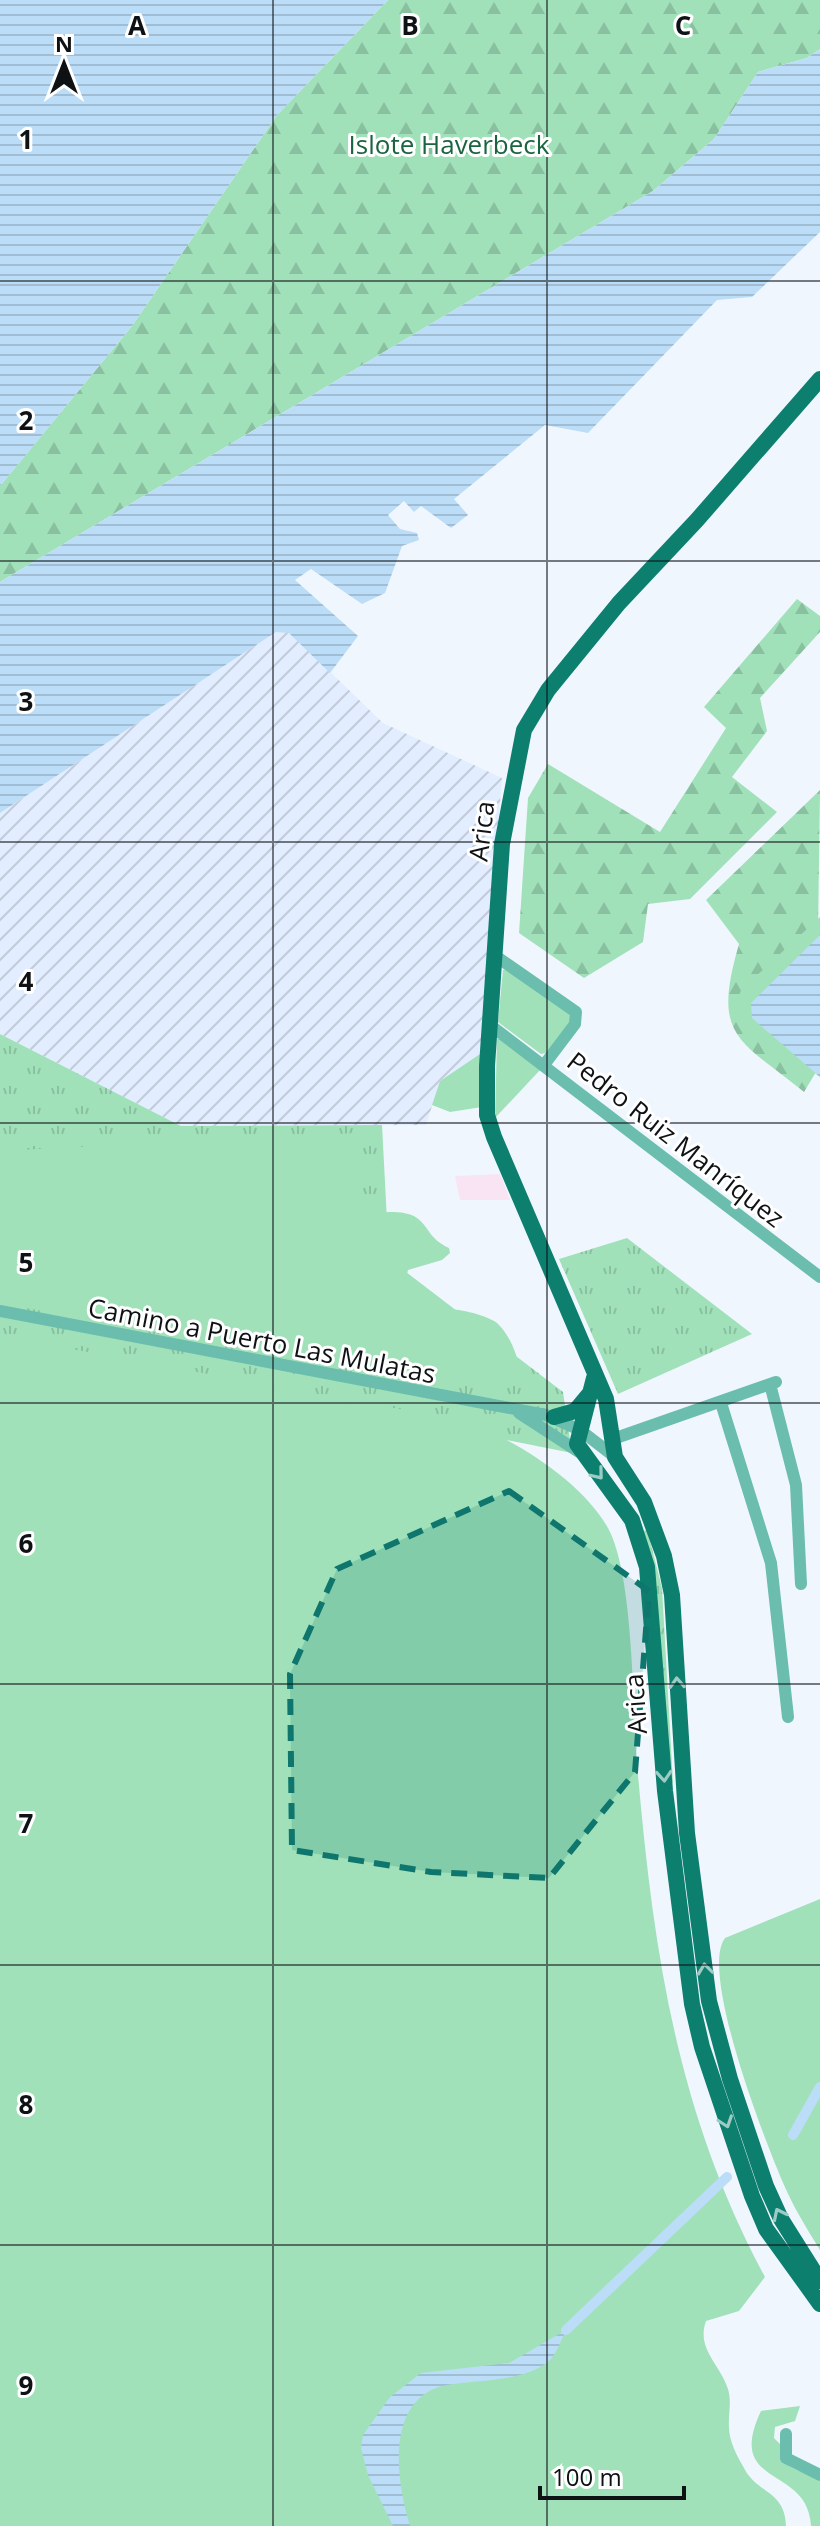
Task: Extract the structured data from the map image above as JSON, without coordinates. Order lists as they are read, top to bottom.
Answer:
{
  "streets": {
    "main road": ["Arica"],
    "street": ["Pedro Ruiz Manríquez", "Camino a Puerto Las Mulatas"]
  },
  "crossings": [
    ["Arica", "Pedro Ruiz Manríquez"],
    ["Arica", "Camino a Puerto Las Mulatas"]
  ],
  "parks": ["Islote Haverbeck"],
  "scale_bar": "100 m",
  "north": "top",
  "grid": {
    "columns": ["A", "B", "C"],
    "rows": [
      "1",
      "2",
      "3",
      "4",
      "5",
      "6",
      "7",
      "8",
      "9"
    ]
  }
}
